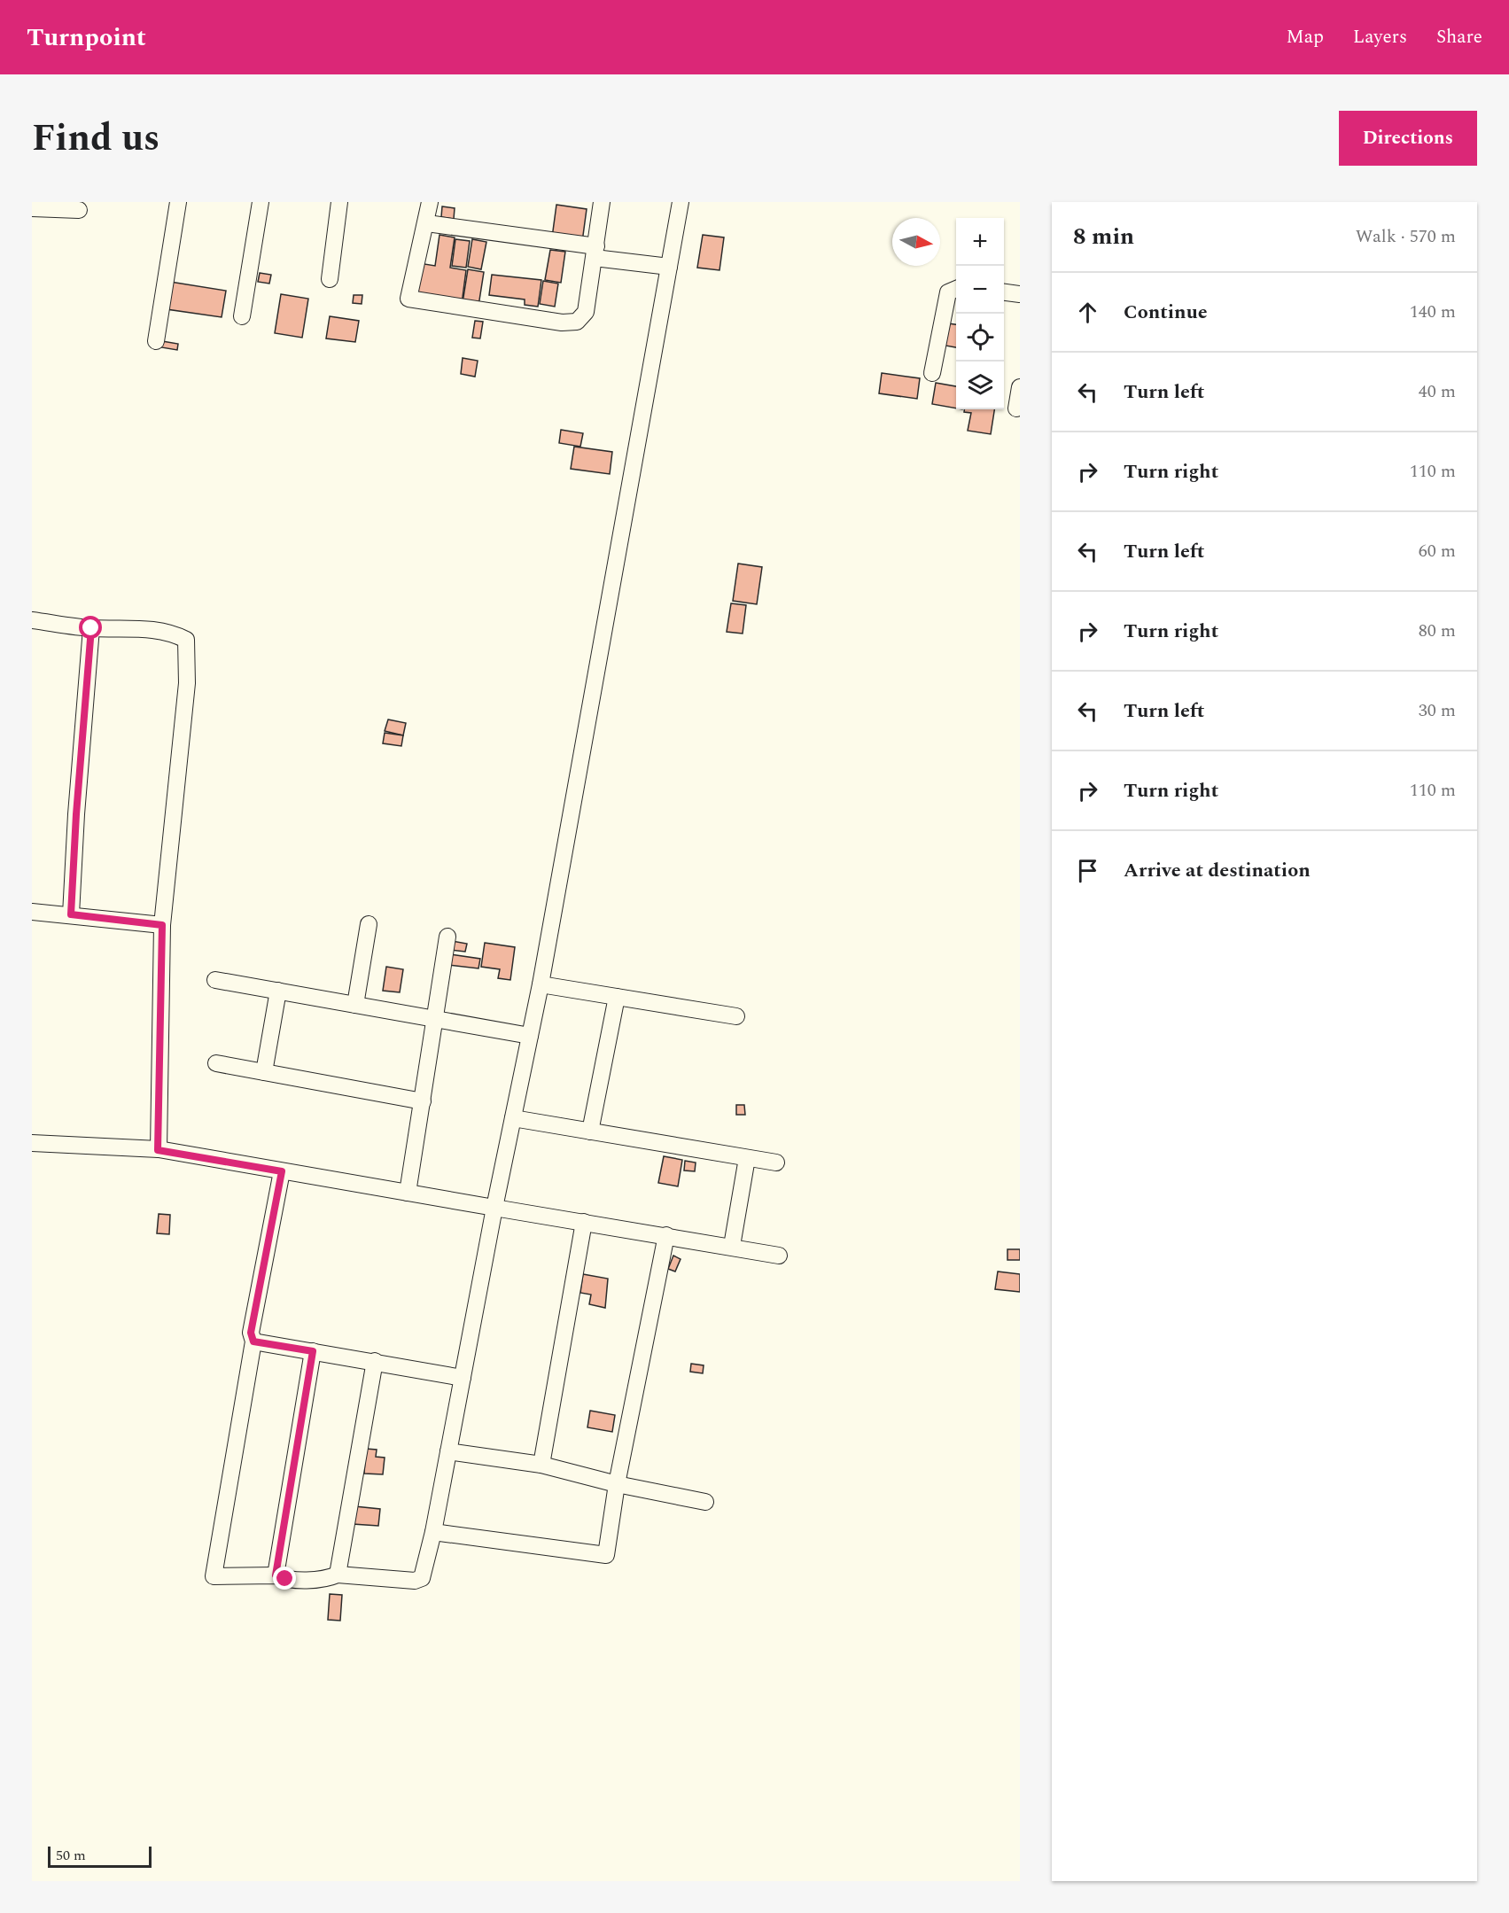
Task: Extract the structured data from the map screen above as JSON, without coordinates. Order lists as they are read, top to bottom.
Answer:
{
  "scale_bar": "50 m",
  "north": "right",
  "page": {
    "header": "Turnpoint",
    "nav": ["Map", "Layers", "Share"],
    "title": "Find us",
    "buttons": "Directions",
    "heading": ["8 min", "Walk · 570 m"],
    "map_buttons": ["+", "−"],
    "list": [
      ["Continue", "140 m"],
      ["Turn left", "40 m"],
      ["Turn right", "110 m"],
      ["Turn left", "60 m"],
      ["Turn right", "80 m"],
      ["Turn left", "30 m"],
      ["Turn right", "110 m"],
      "Arrive at destination"
    ],
    "scale": "50 m"
  }
}
